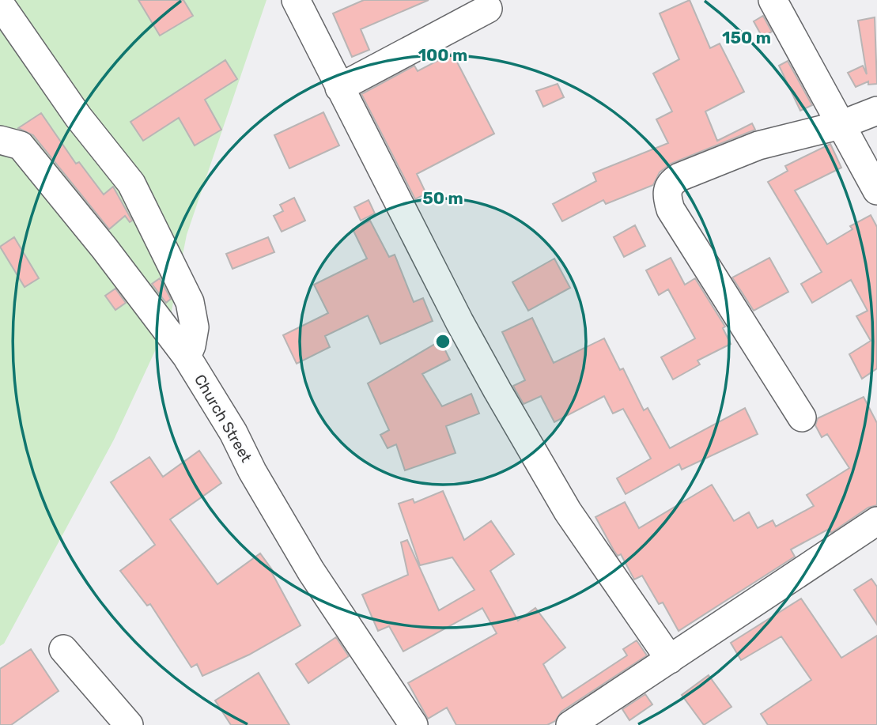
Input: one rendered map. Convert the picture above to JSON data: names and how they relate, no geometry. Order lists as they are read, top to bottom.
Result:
{
  "streets": {
    "street": ["Church Street"]
  },
  "rings": ["150 m", "100 m", "50 m"]
}
